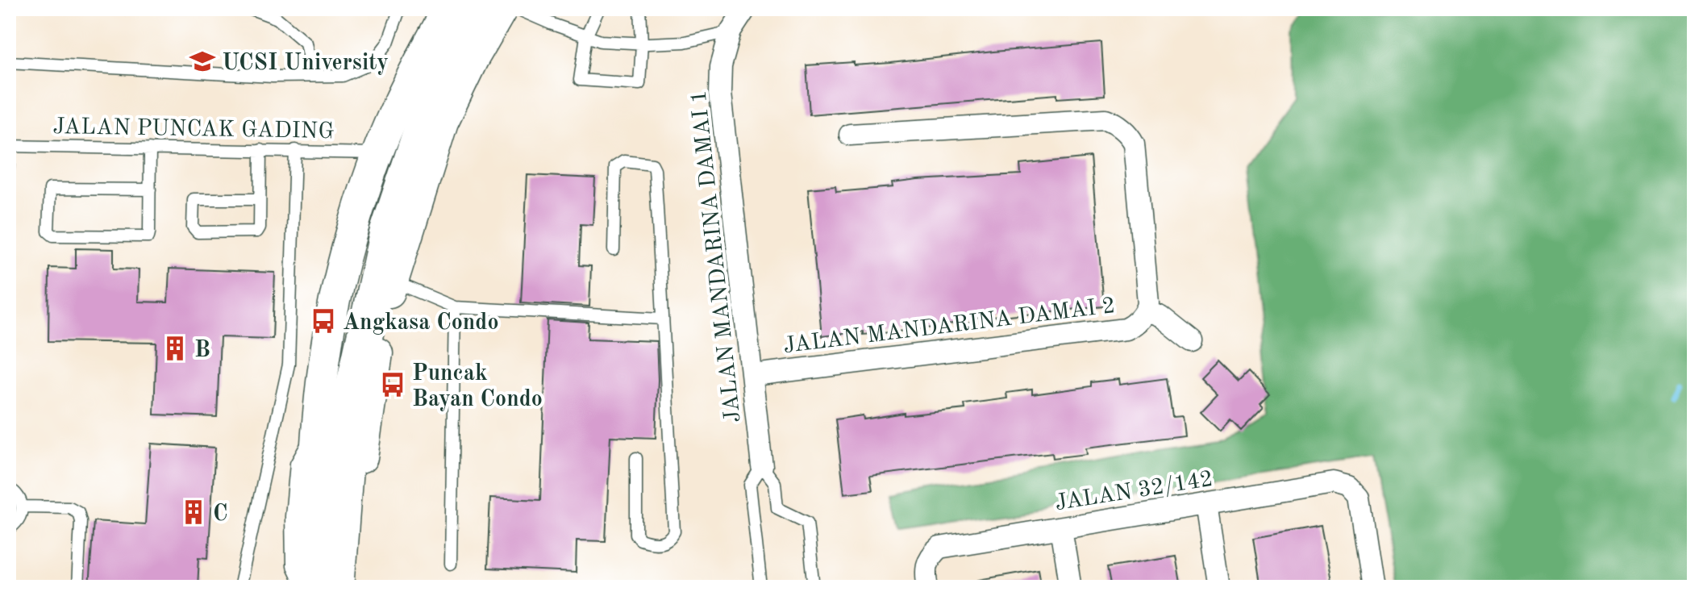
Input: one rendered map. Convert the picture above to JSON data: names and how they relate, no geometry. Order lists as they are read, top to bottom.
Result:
{
  "streets": {
    "street": ["JALAN MANDARINA DAMAI 1", "JALAN MANDARINA DAMAI 2", "JALAN 32/142"],
    "lane": ["JALAN PUNCAK GADING"]
  },
  "crossings": [
    ["JALAN MANDARINA DAMAI 1", "JALAN MANDARINA DAMAI 2"]
  ],
  "places": {
    "school or university": ["UCSI University"],
    "bus stop": ["Angkasa Condo", "Puncak Bayan Condo"],
    "building": ["B", "C"]
  }
}
